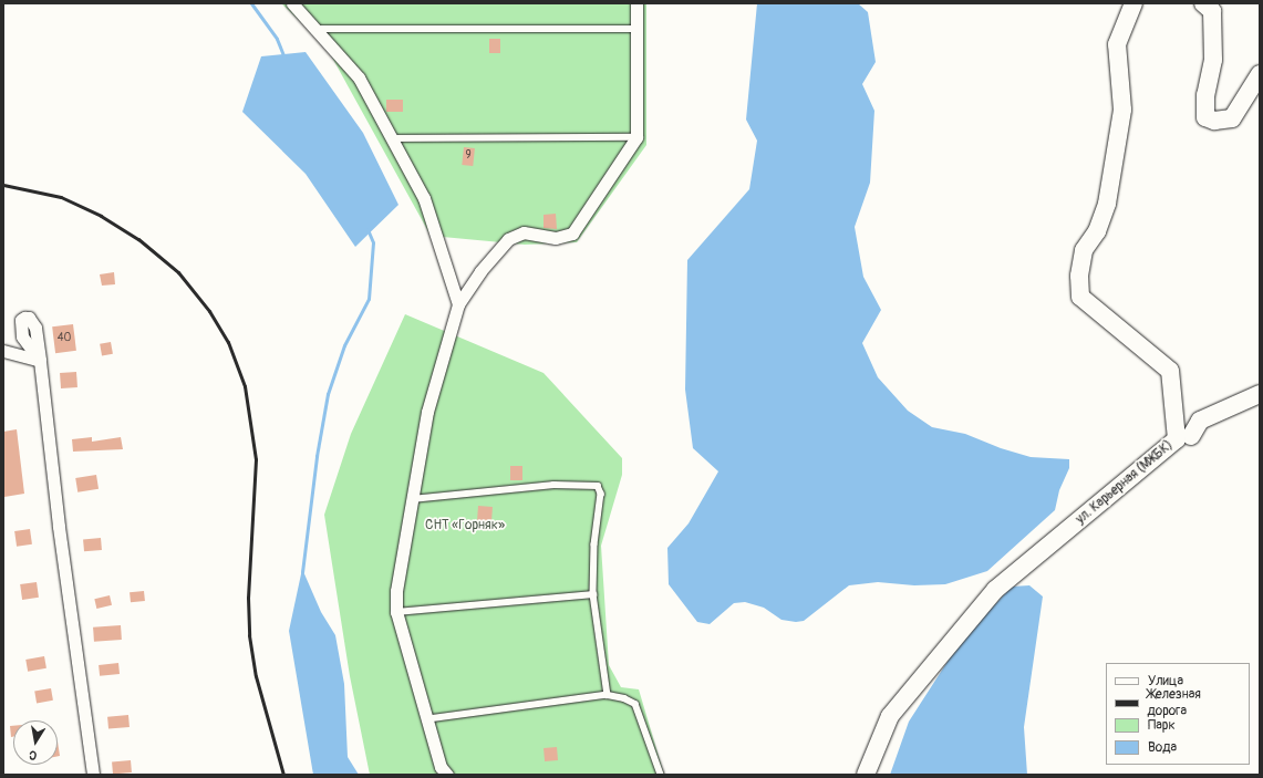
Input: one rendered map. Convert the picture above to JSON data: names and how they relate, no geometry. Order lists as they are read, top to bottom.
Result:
{
  "streets": {
    "street": ["ул. Карьерная (МЖБК)"]
  },
  "parks": ["СНТ «Горняк»"],
  "house_numbers": ["9", "40"],
  "legend": [
    "Улица",
    "Железная дорога",
    "Парк",
    "Вода"
  ],
  "north": "bottom"
}
